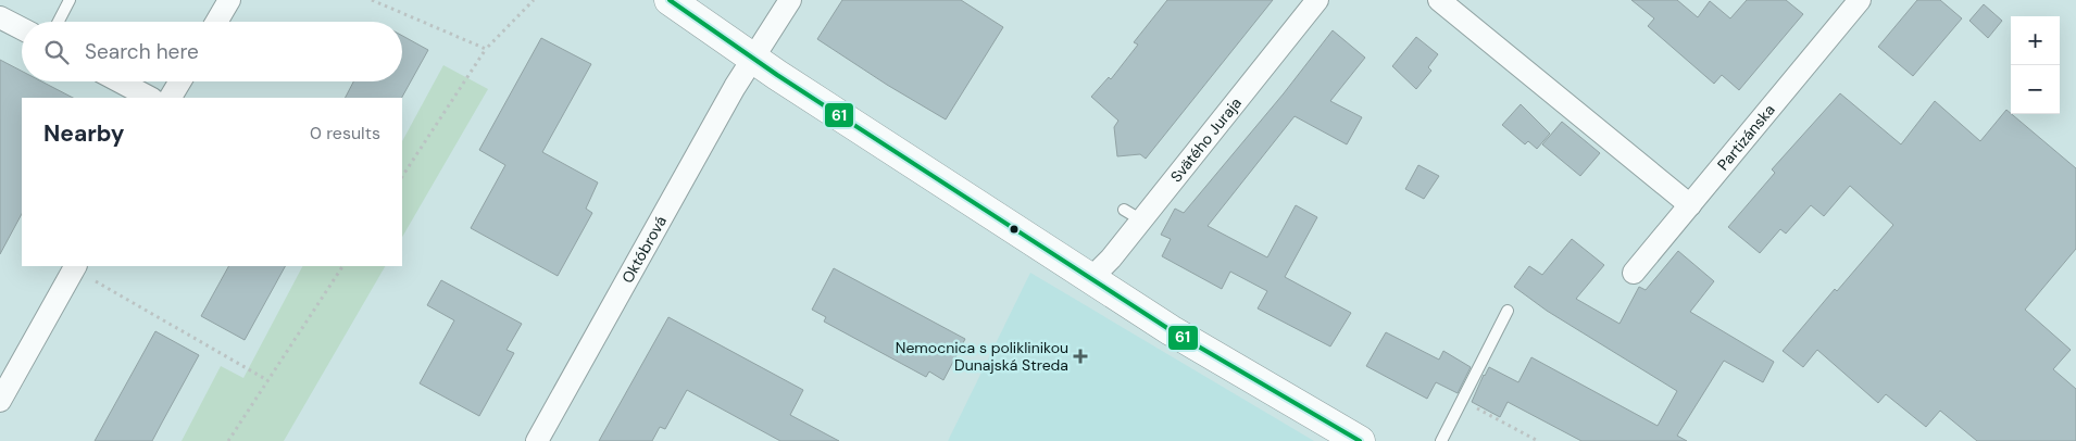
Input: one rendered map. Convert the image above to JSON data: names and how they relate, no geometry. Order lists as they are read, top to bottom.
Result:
{
  "streets": {
    "street": ["Partizánska", "Svätého Juraja", "Októbrová"]
  },
  "places": {
    "health": ["Nemocnica s poliklinikou Dunajská Streda"]
  },
  "lines": ["transit line 61"],
  "page": {
    "map_buttons": ["+", "−"],
    "search": "Search here",
    "heading": ["Nearby", "0 results"]
  }
}
